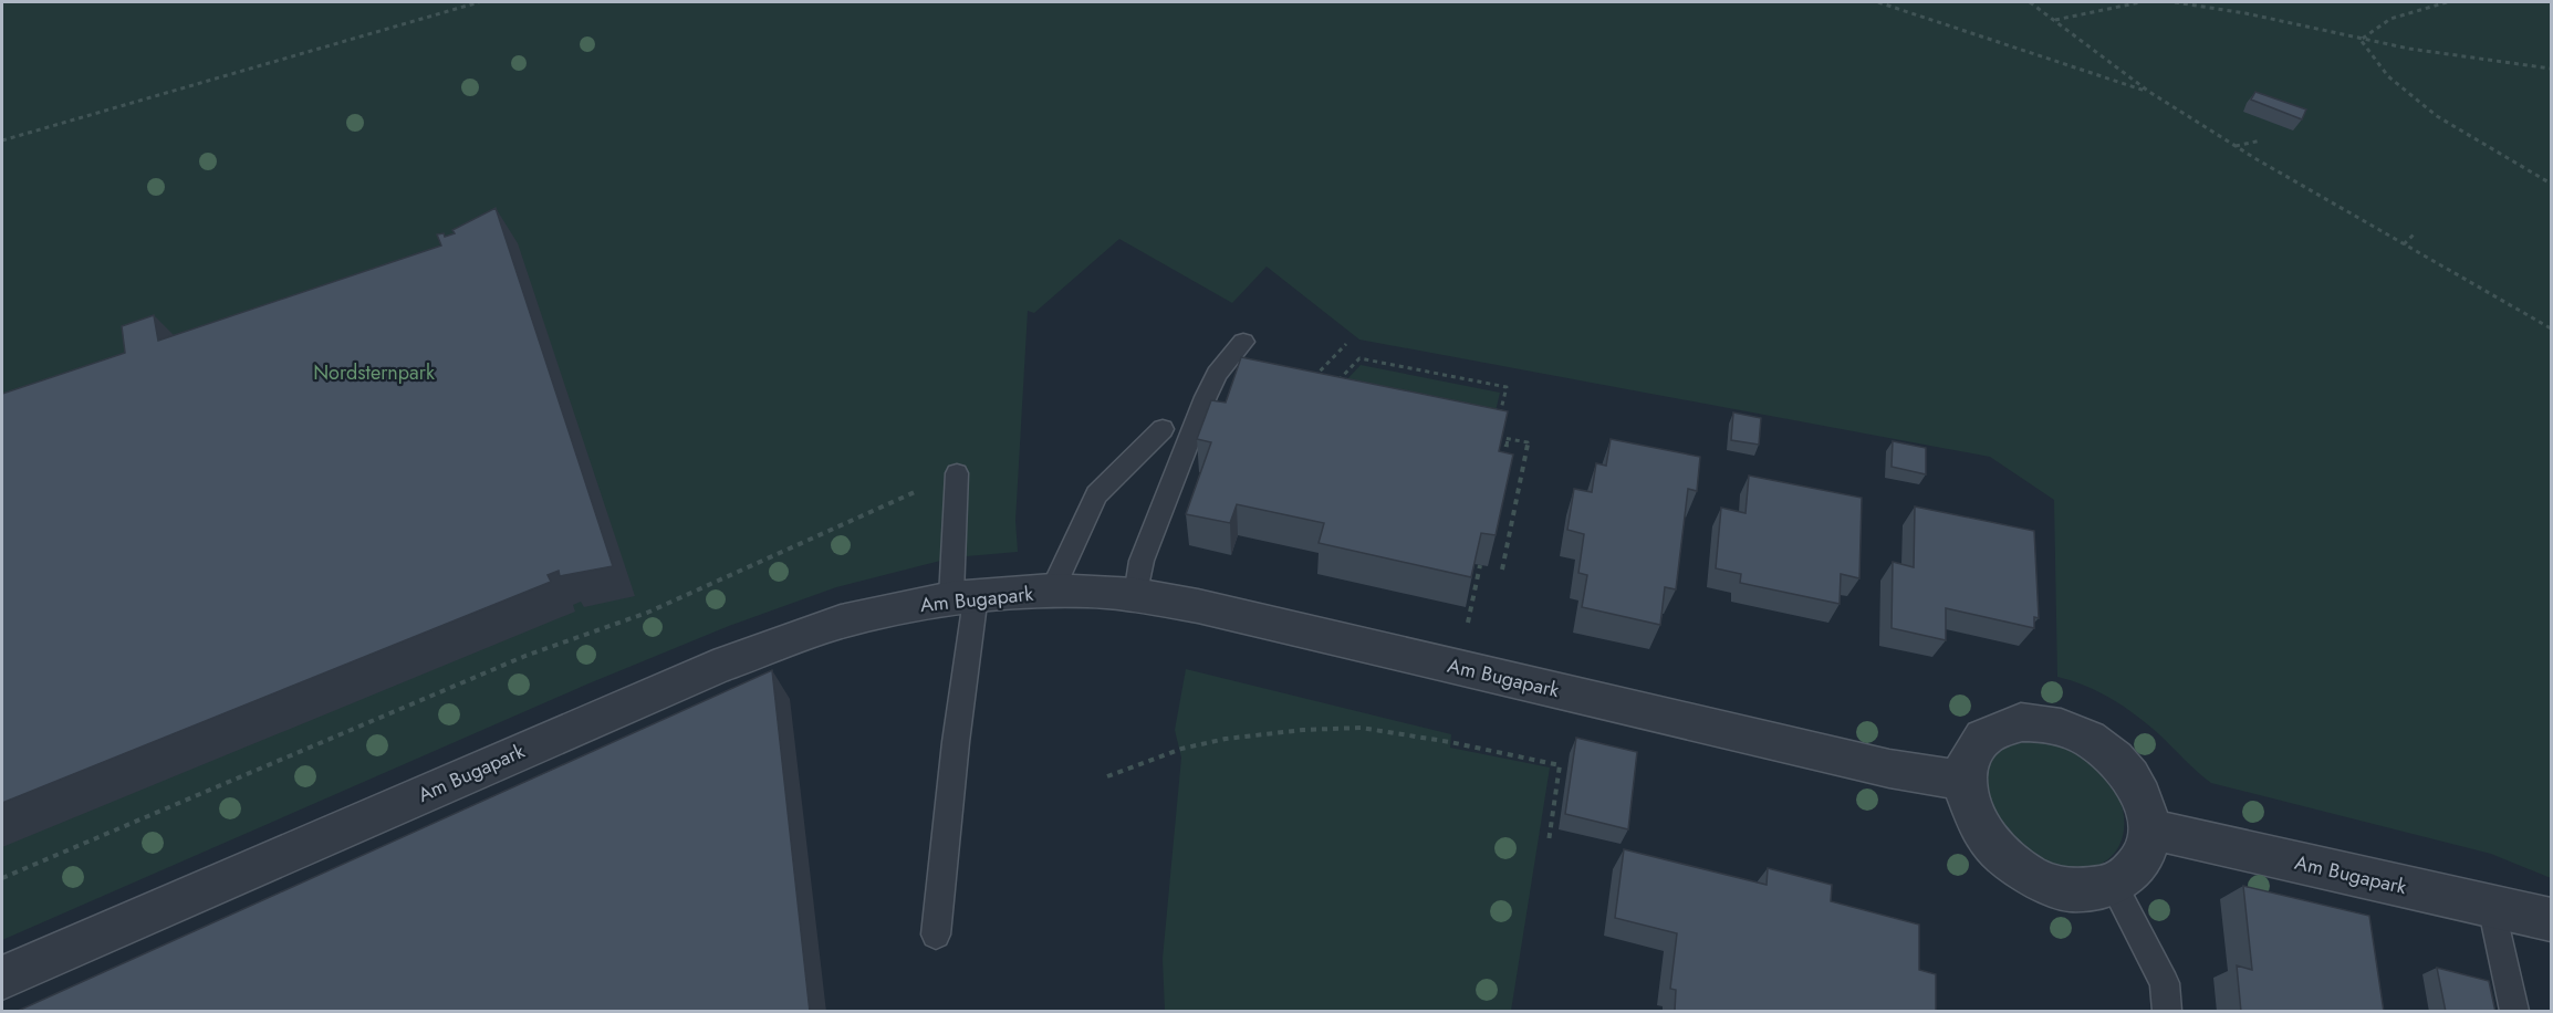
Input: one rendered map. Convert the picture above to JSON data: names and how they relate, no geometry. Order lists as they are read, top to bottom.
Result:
{
  "streets": {
    "street": ["Am Bugapark"]
  },
  "parks": ["Nordsternpark"]
}
